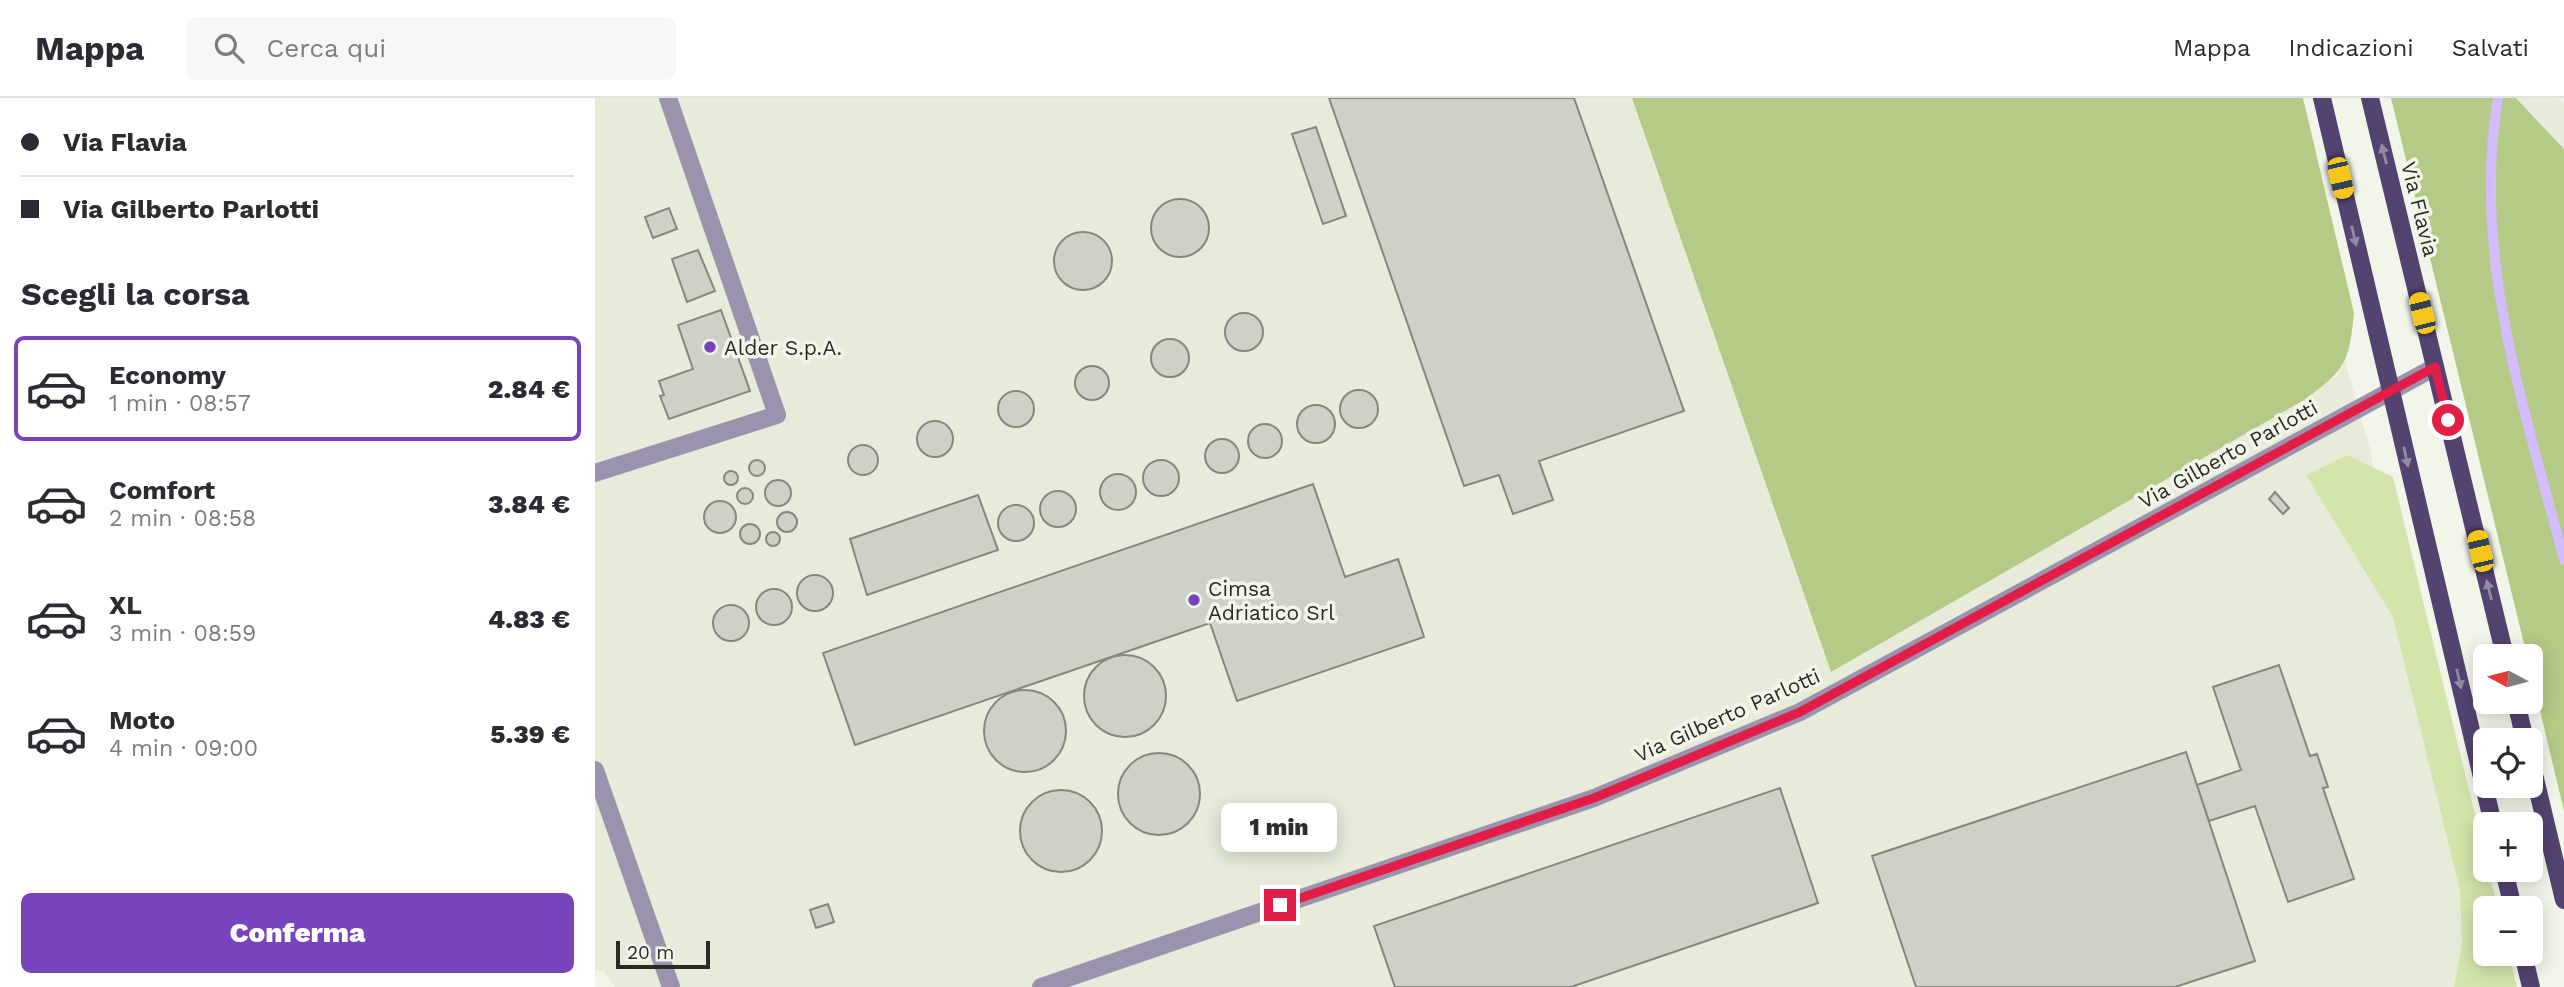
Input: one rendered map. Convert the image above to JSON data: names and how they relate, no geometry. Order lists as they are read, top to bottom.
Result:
{
  "streets": {
    "main road": ["Via Flavia"],
    "street": ["Via Gilberto Parlotti"]
  },
  "crossings": [
    ["Via Flavia", "Via Gilberto Parlotti"]
  ],
  "places": ["Alder S.p.A.", "Cimsa Adriatico Srl"],
  "scale_bar": "20 m",
  "north": "left",
  "page": {
    "header": "Mappa",
    "search": "Cerca qui",
    "nav": ["Mappa", "Indicazioni", "Salvati"],
    "banner": ["Via Flavia", "Via Gilberto Parlotti"],
    "heading": "Scegli la corsa",
    "list": [
      {
        "name": "Economy",
        "note": "1 min · 08:57",
        "value": "2.84 €"
      },
      {
        "name": "Comfort",
        "note": "2 min · 08:58",
        "value": "3.84 €"
      },
      {
        "name": "XL",
        "note": "3 min · 08:59",
        "value": "4.83 €"
      },
      {
        "name": "Moto",
        "note": "4 min · 09:00",
        "value": "5.39 €"
      }
    ],
    "map_buttons": ["+", "−"],
    "bubble": "1 min",
    "buttons": "Conferma",
    "scale": "20 m"
  }
}
